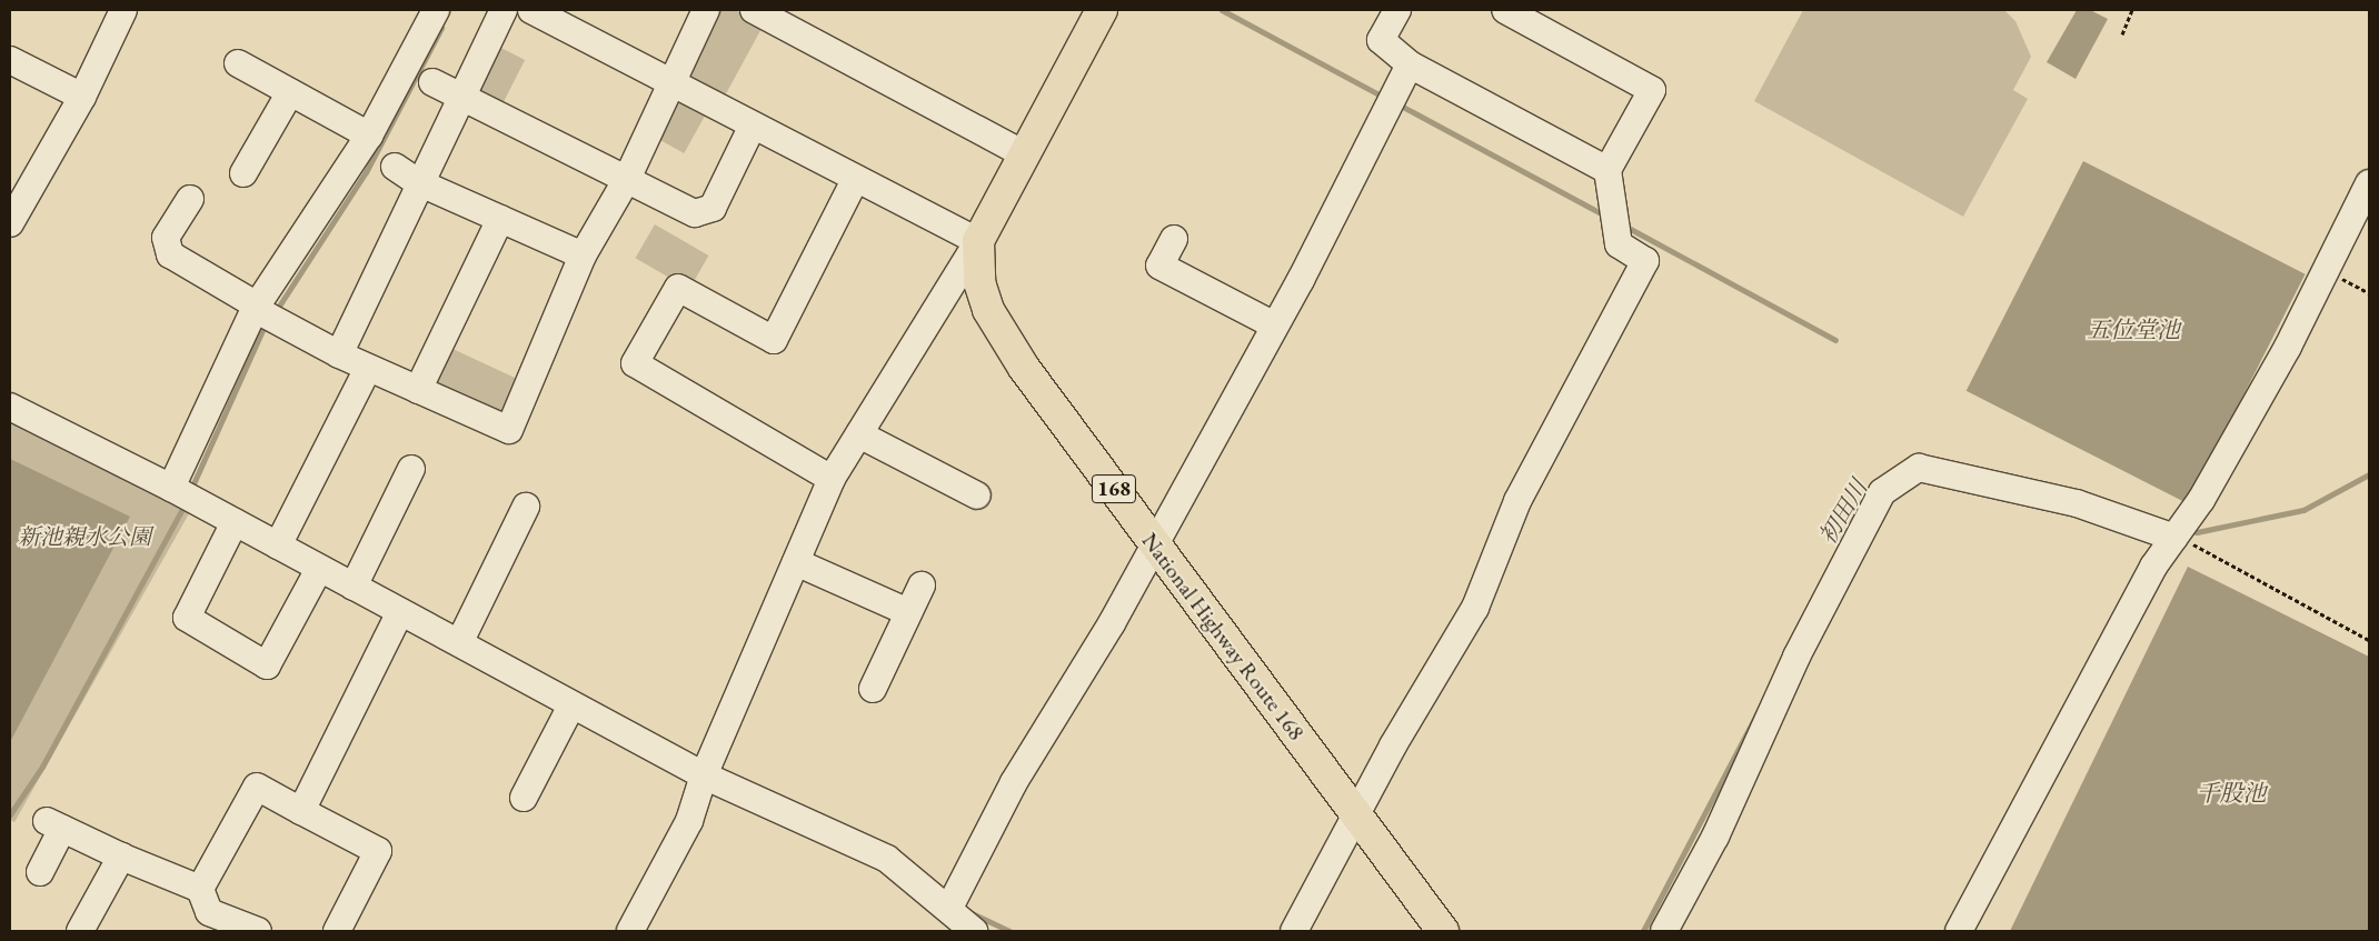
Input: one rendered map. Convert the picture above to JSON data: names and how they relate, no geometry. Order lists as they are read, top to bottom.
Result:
{
  "streets": {
    "highway": ["168", "National Highway Route 168"]
  },
  "water": ["五位堂池", "初田川", "千股池"],
  "parks": ["新池親水公園"]
}
